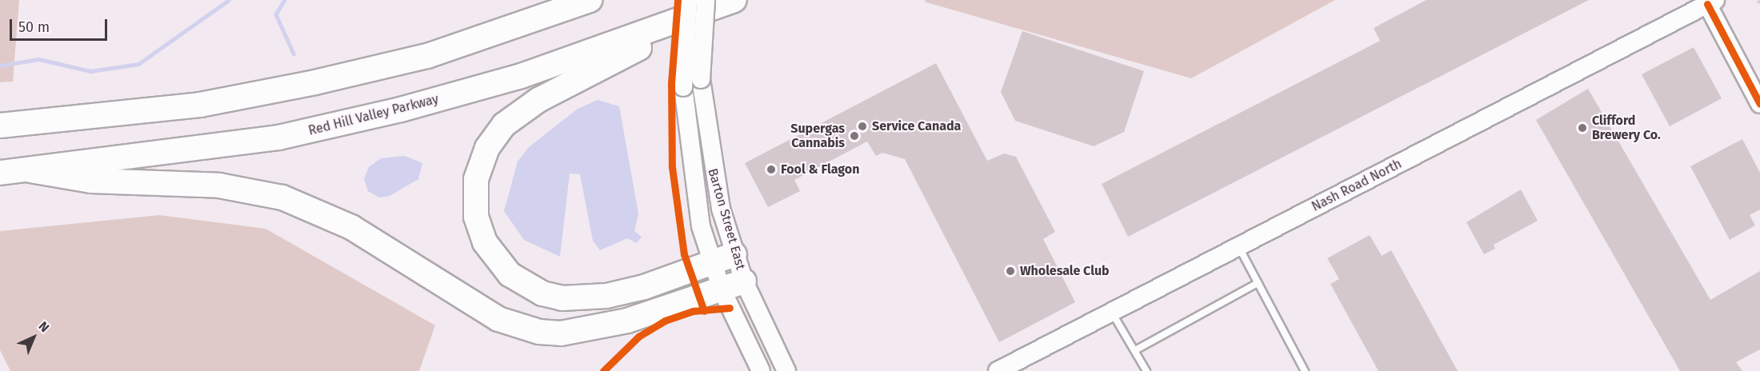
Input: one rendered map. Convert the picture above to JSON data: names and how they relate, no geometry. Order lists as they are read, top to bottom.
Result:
{
  "streets": {
    "highway": ["Red Hill Valley Parkway"],
    "main road": ["Nash Road North", "Barton Street East"]
  },
  "places": [
    "Service Canada",
    "Clifford Brewery Co.",
    "Supergas Cannabis",
    "Fool & Flagon",
    "Wholesale Club"
  ],
  "scale_bar": "50 m",
  "north": "top right"
}
